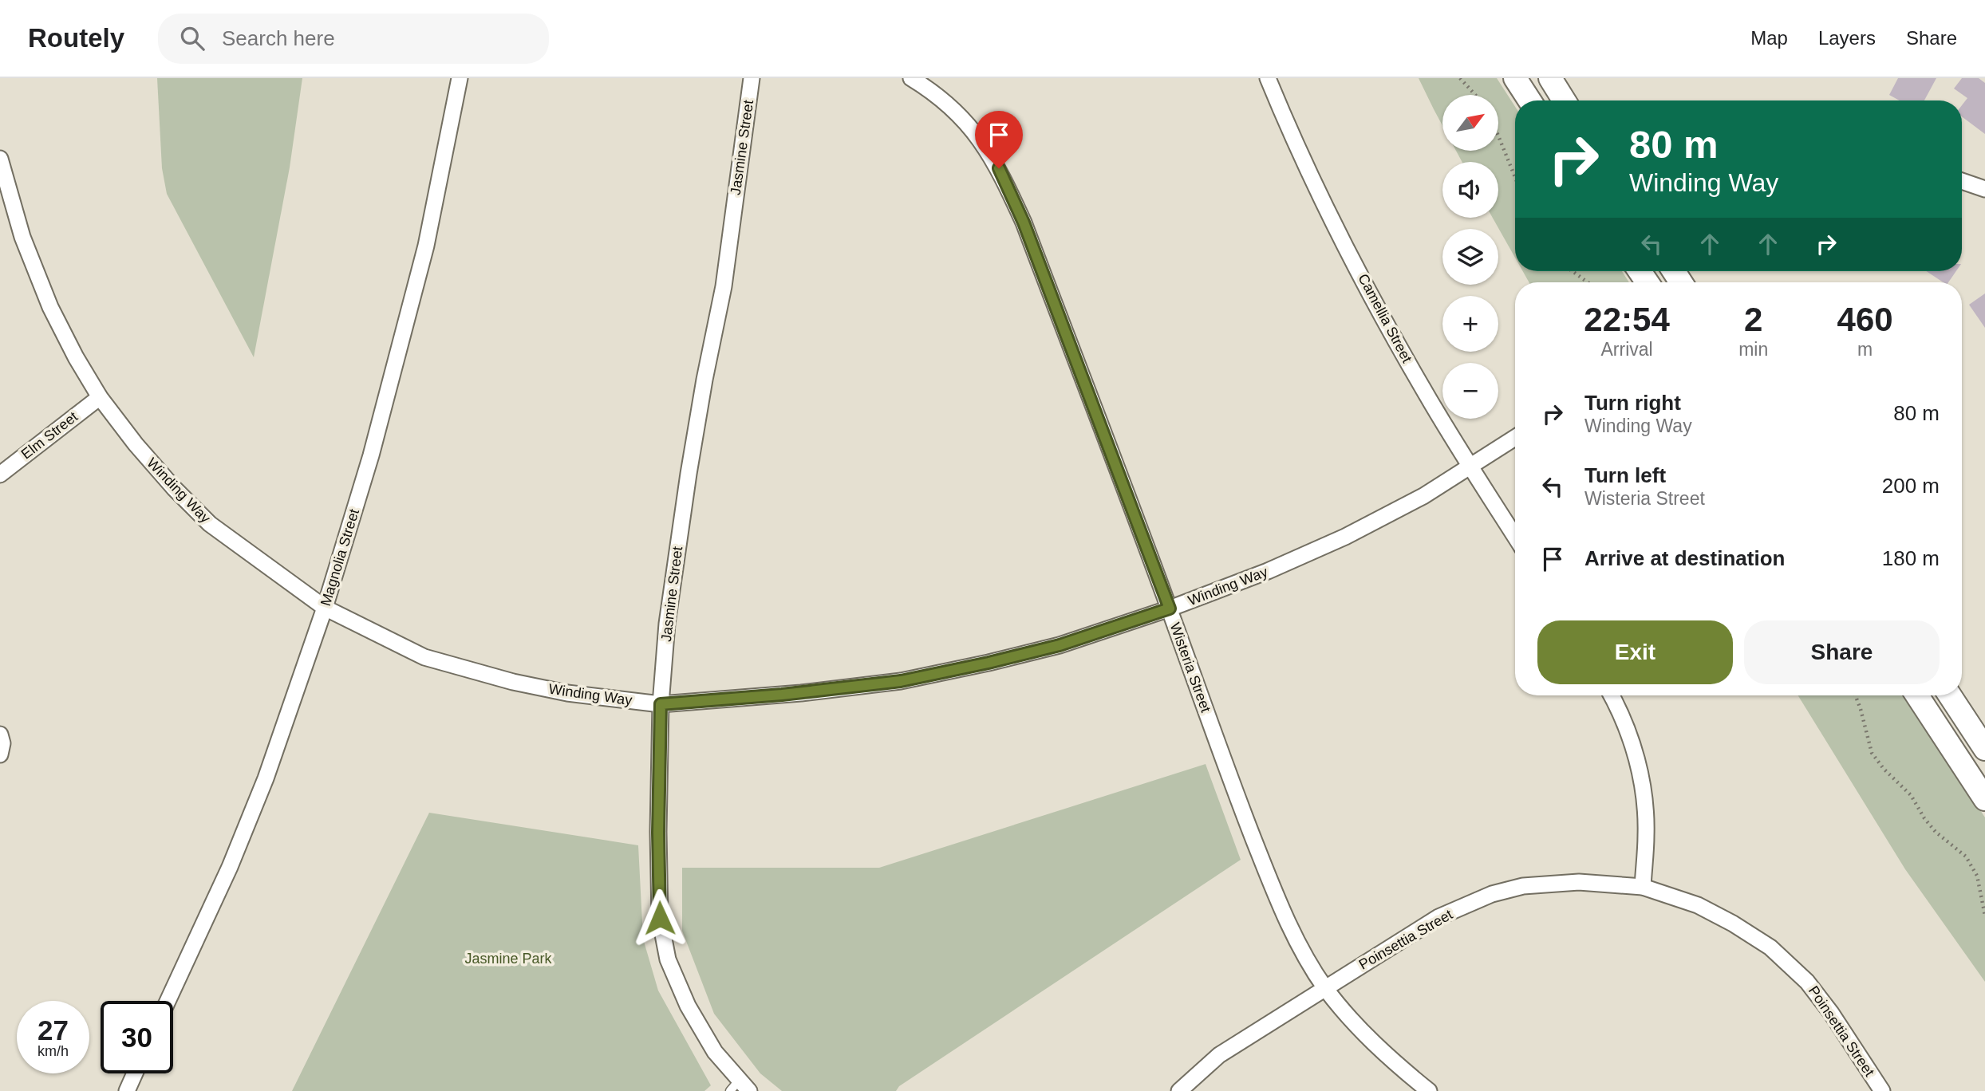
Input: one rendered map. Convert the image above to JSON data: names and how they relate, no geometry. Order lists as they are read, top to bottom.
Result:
{
  "streets": {
    "street": [
      "Jasmine Street",
      "Camellia Street",
      "Elm Street",
      "Winding Way",
      "Magnolia Street",
      "Wisteria Street",
      "Poinsettia Street"
    ]
  },
  "crossings": [
    ["Jasmine Street", "Winding Way"],
    ["Camellia Street", "Winding Way"],
    ["Elm Street", "Winding Way"],
    ["Winding Way", "Magnolia Street"],
    ["Winding Way", "Wisteria Street"],
    ["Wisteria Street", "Poinsettia Street"]
  ],
  "parks": ["Jasmine Park"],
  "north": "top right",
  "page": {
    "header": "Routely",
    "search": "Search here",
    "nav": ["Map", "Layers", "Share"],
    "map_buttons": ["+", "−"],
    "turn": ["80 m", "Winding Way"],
    "eta": [
      "22:54",
      "Arrival",
      "2",
      "min",
      "460",
      "m"
    ],
    "list": [
      {
        "name": "Turn right",
        "note": "Winding Way",
        "value": "80 m"
      },
      {
        "name": "Turn left",
        "note": "Wisteria Street",
        "value": "200 m"
      },
      {
        "name": "Arrive at destination",
        "value": "180 m"
      }
    ],
    "buttons": ["Exit", "Share"],
    "speed": "27 km/h",
    "limit": "30"
  }
}
